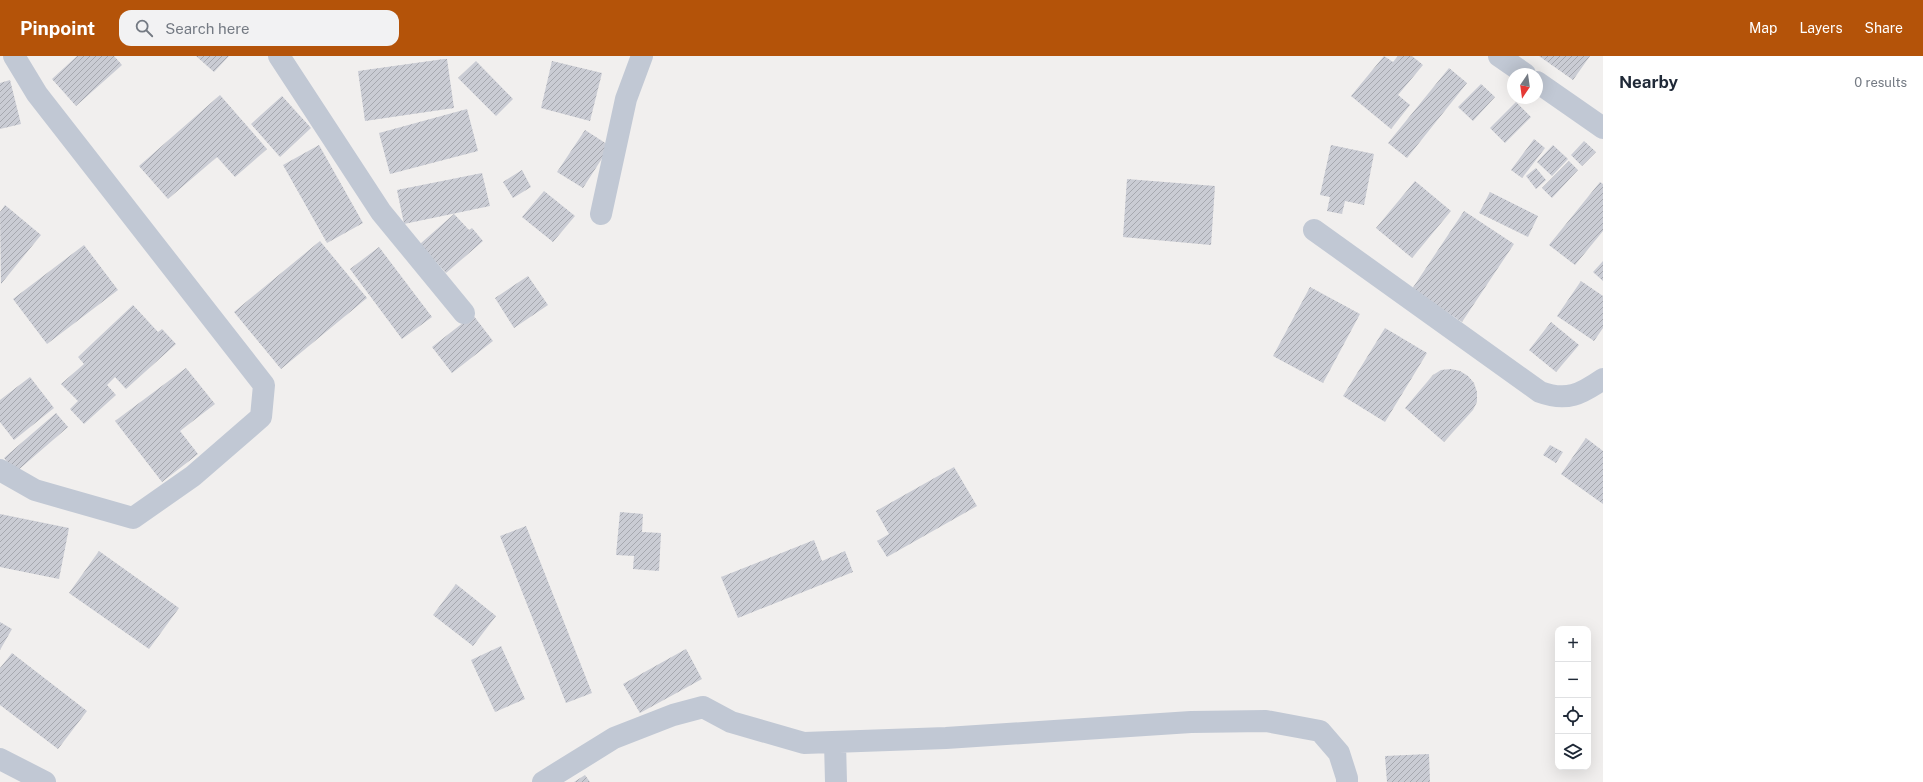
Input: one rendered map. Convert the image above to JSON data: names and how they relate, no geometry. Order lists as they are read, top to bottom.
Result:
{
  "north": "bottom",
  "page": {
    "header": "Pinpoint",
    "search": "Search here",
    "nav": ["Map", "Layers", "Share"],
    "heading": ["Nearby", "0 results"],
    "map_buttons": ["+", "−"]
  }
}
